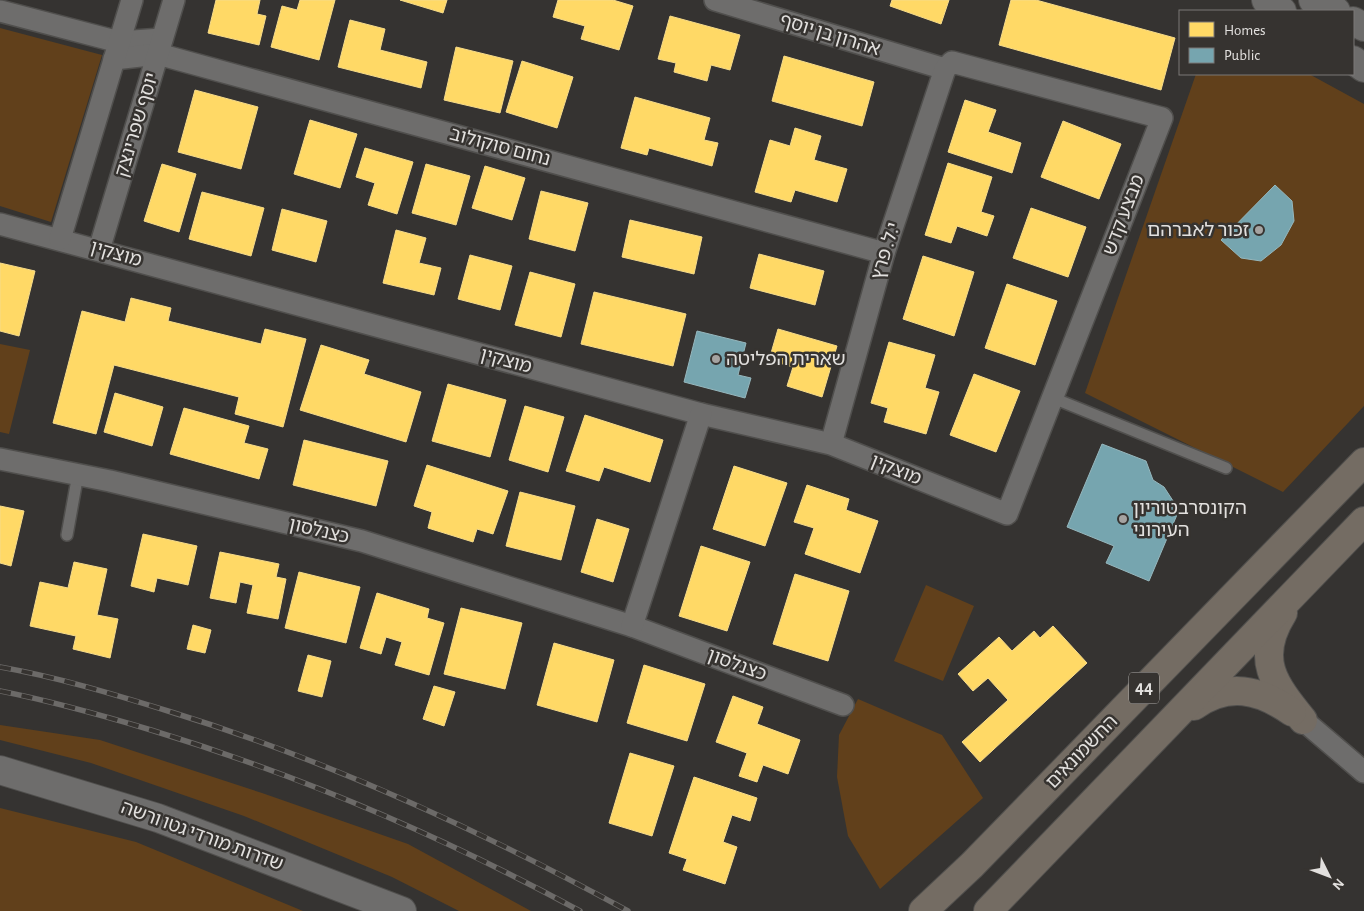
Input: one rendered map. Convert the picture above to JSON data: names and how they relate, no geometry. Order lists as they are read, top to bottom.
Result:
{
  "streets": {
    "highway": ["44", "החשמונאים"],
    "main road": ["שדרות מורדי גטו ורשה"],
    "street": [
      "אהרון בן יוסף",
      "יוסף שפרינצק",
      "נחום סוקולוב",
      "מבצע קדש",
      "י.ל. פרץ",
      "מוצקין",
      "כצנלסון"
    ]
  },
  "crossings": [
    ["אהרון בן יוסף", "מבצע קדש"],
    ["אהרון בן יוסף", "י.ל. פרץ"],
    ["יוסף שפרינצק", "נחום סוקולוב"],
    ["יוסף שפרינצק", "מוצקין"],
    ["נחום סוקולוב", "י.ל. פרץ"],
    ["מבצע קדש", "י.ל. פרץ"],
    ["מבצע קדש", "מוצקין"],
    ["י.ל. פרץ", "מוצקין"]
  ],
  "places": ["זכור לאברהם", "שארית הפליטה", "הקונסרבטוריון העירוני"],
  "legend": ["Homes", "Public"],
  "north": "bottom right"
}
